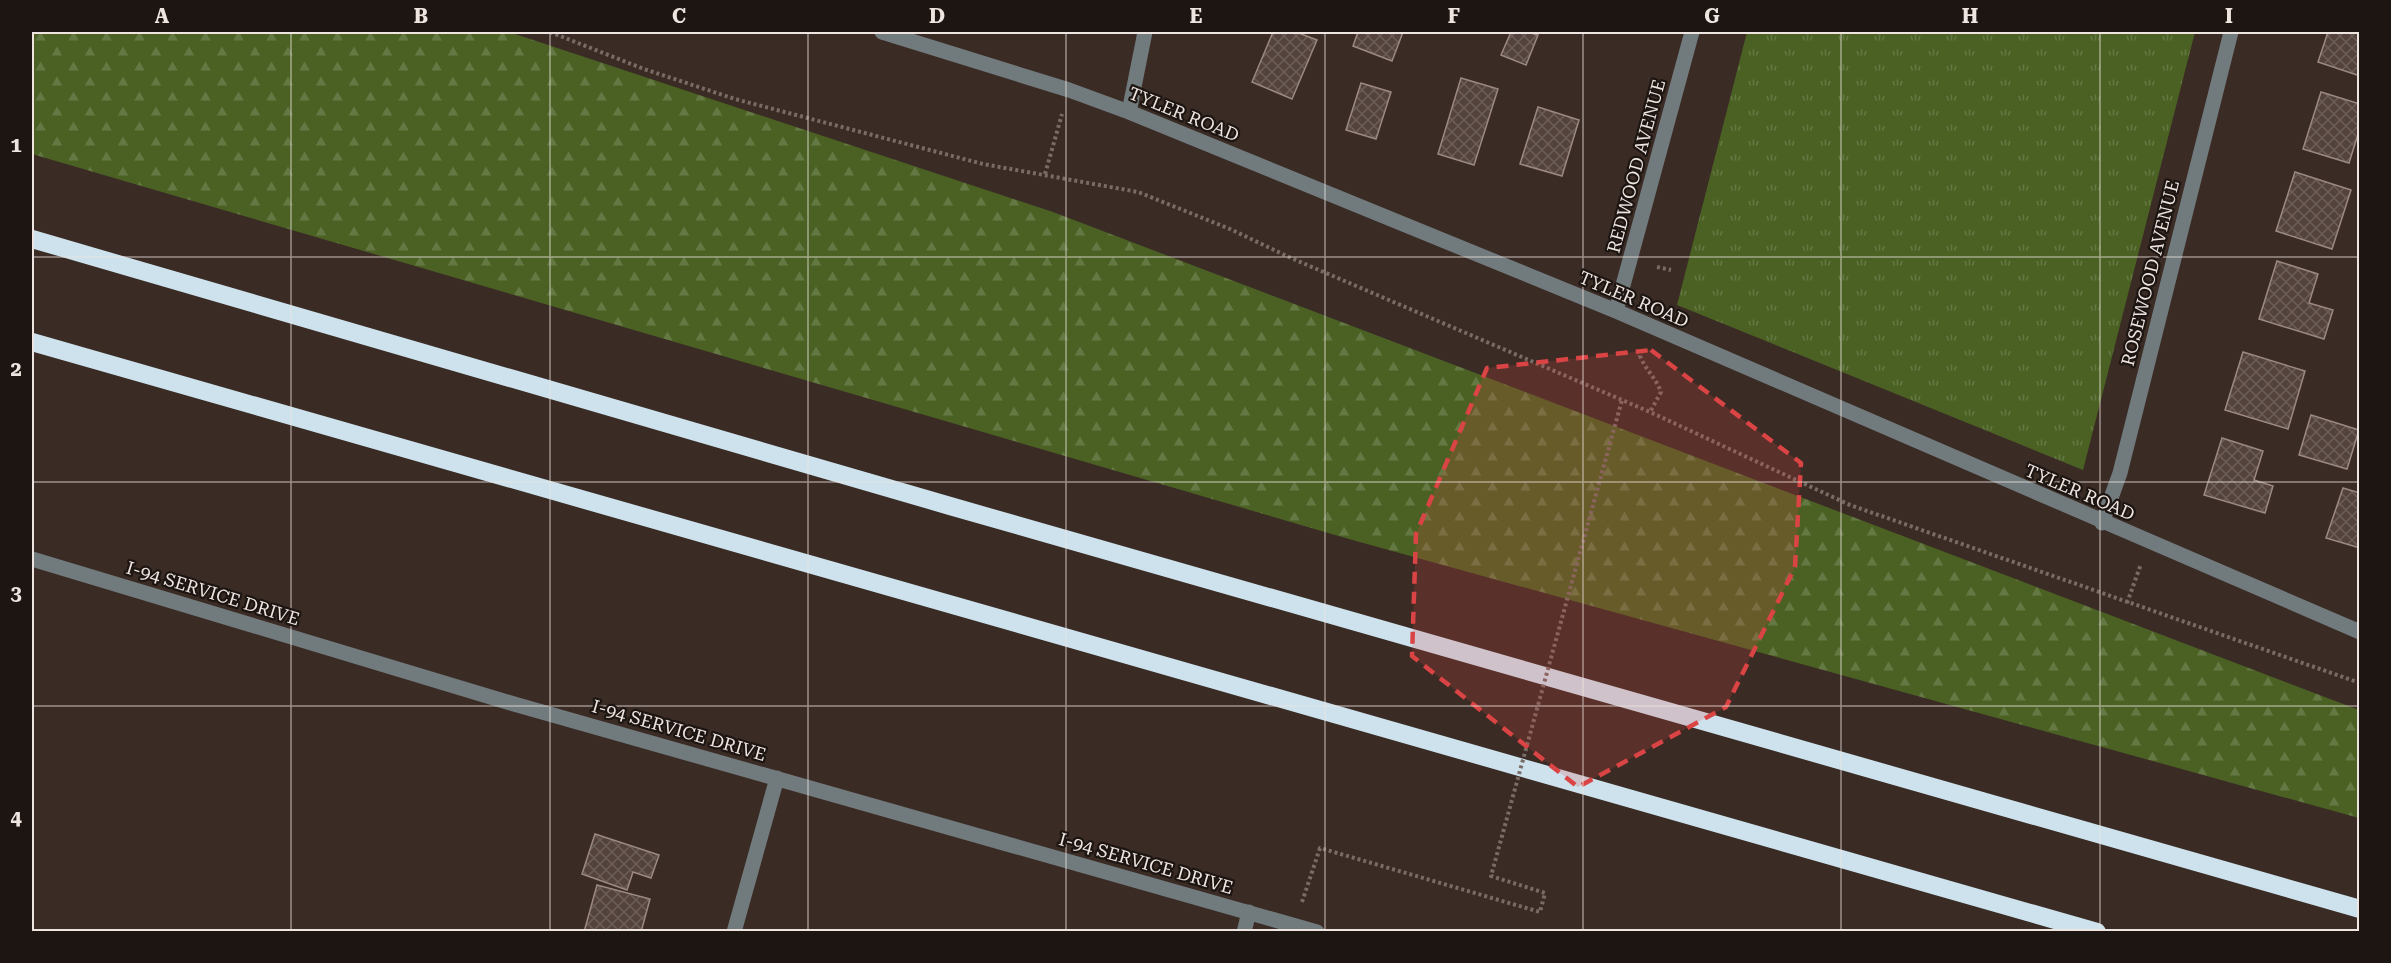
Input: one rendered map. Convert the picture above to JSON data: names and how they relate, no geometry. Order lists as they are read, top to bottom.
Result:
{
  "streets": {
    "street": [
      "TYLER ROAD",
      "REDWOOD AVENUE",
      "ROSEWOOD AVENUE",
      "I-94 SERVICE DRIVE"
    ]
  },
  "crossings": [
    ["TYLER ROAD", "REDWOOD AVENUE"],
    ["TYLER ROAD", "ROSEWOOD AVENUE"]
  ],
  "grid": {
    "columns": [
      "A",
      "B",
      "C",
      "D",
      "E",
      "F",
      "G",
      "H",
      "I"
    ],
    "rows": [
      "1",
      "2",
      "3",
      "4"
    ]
  }
}
